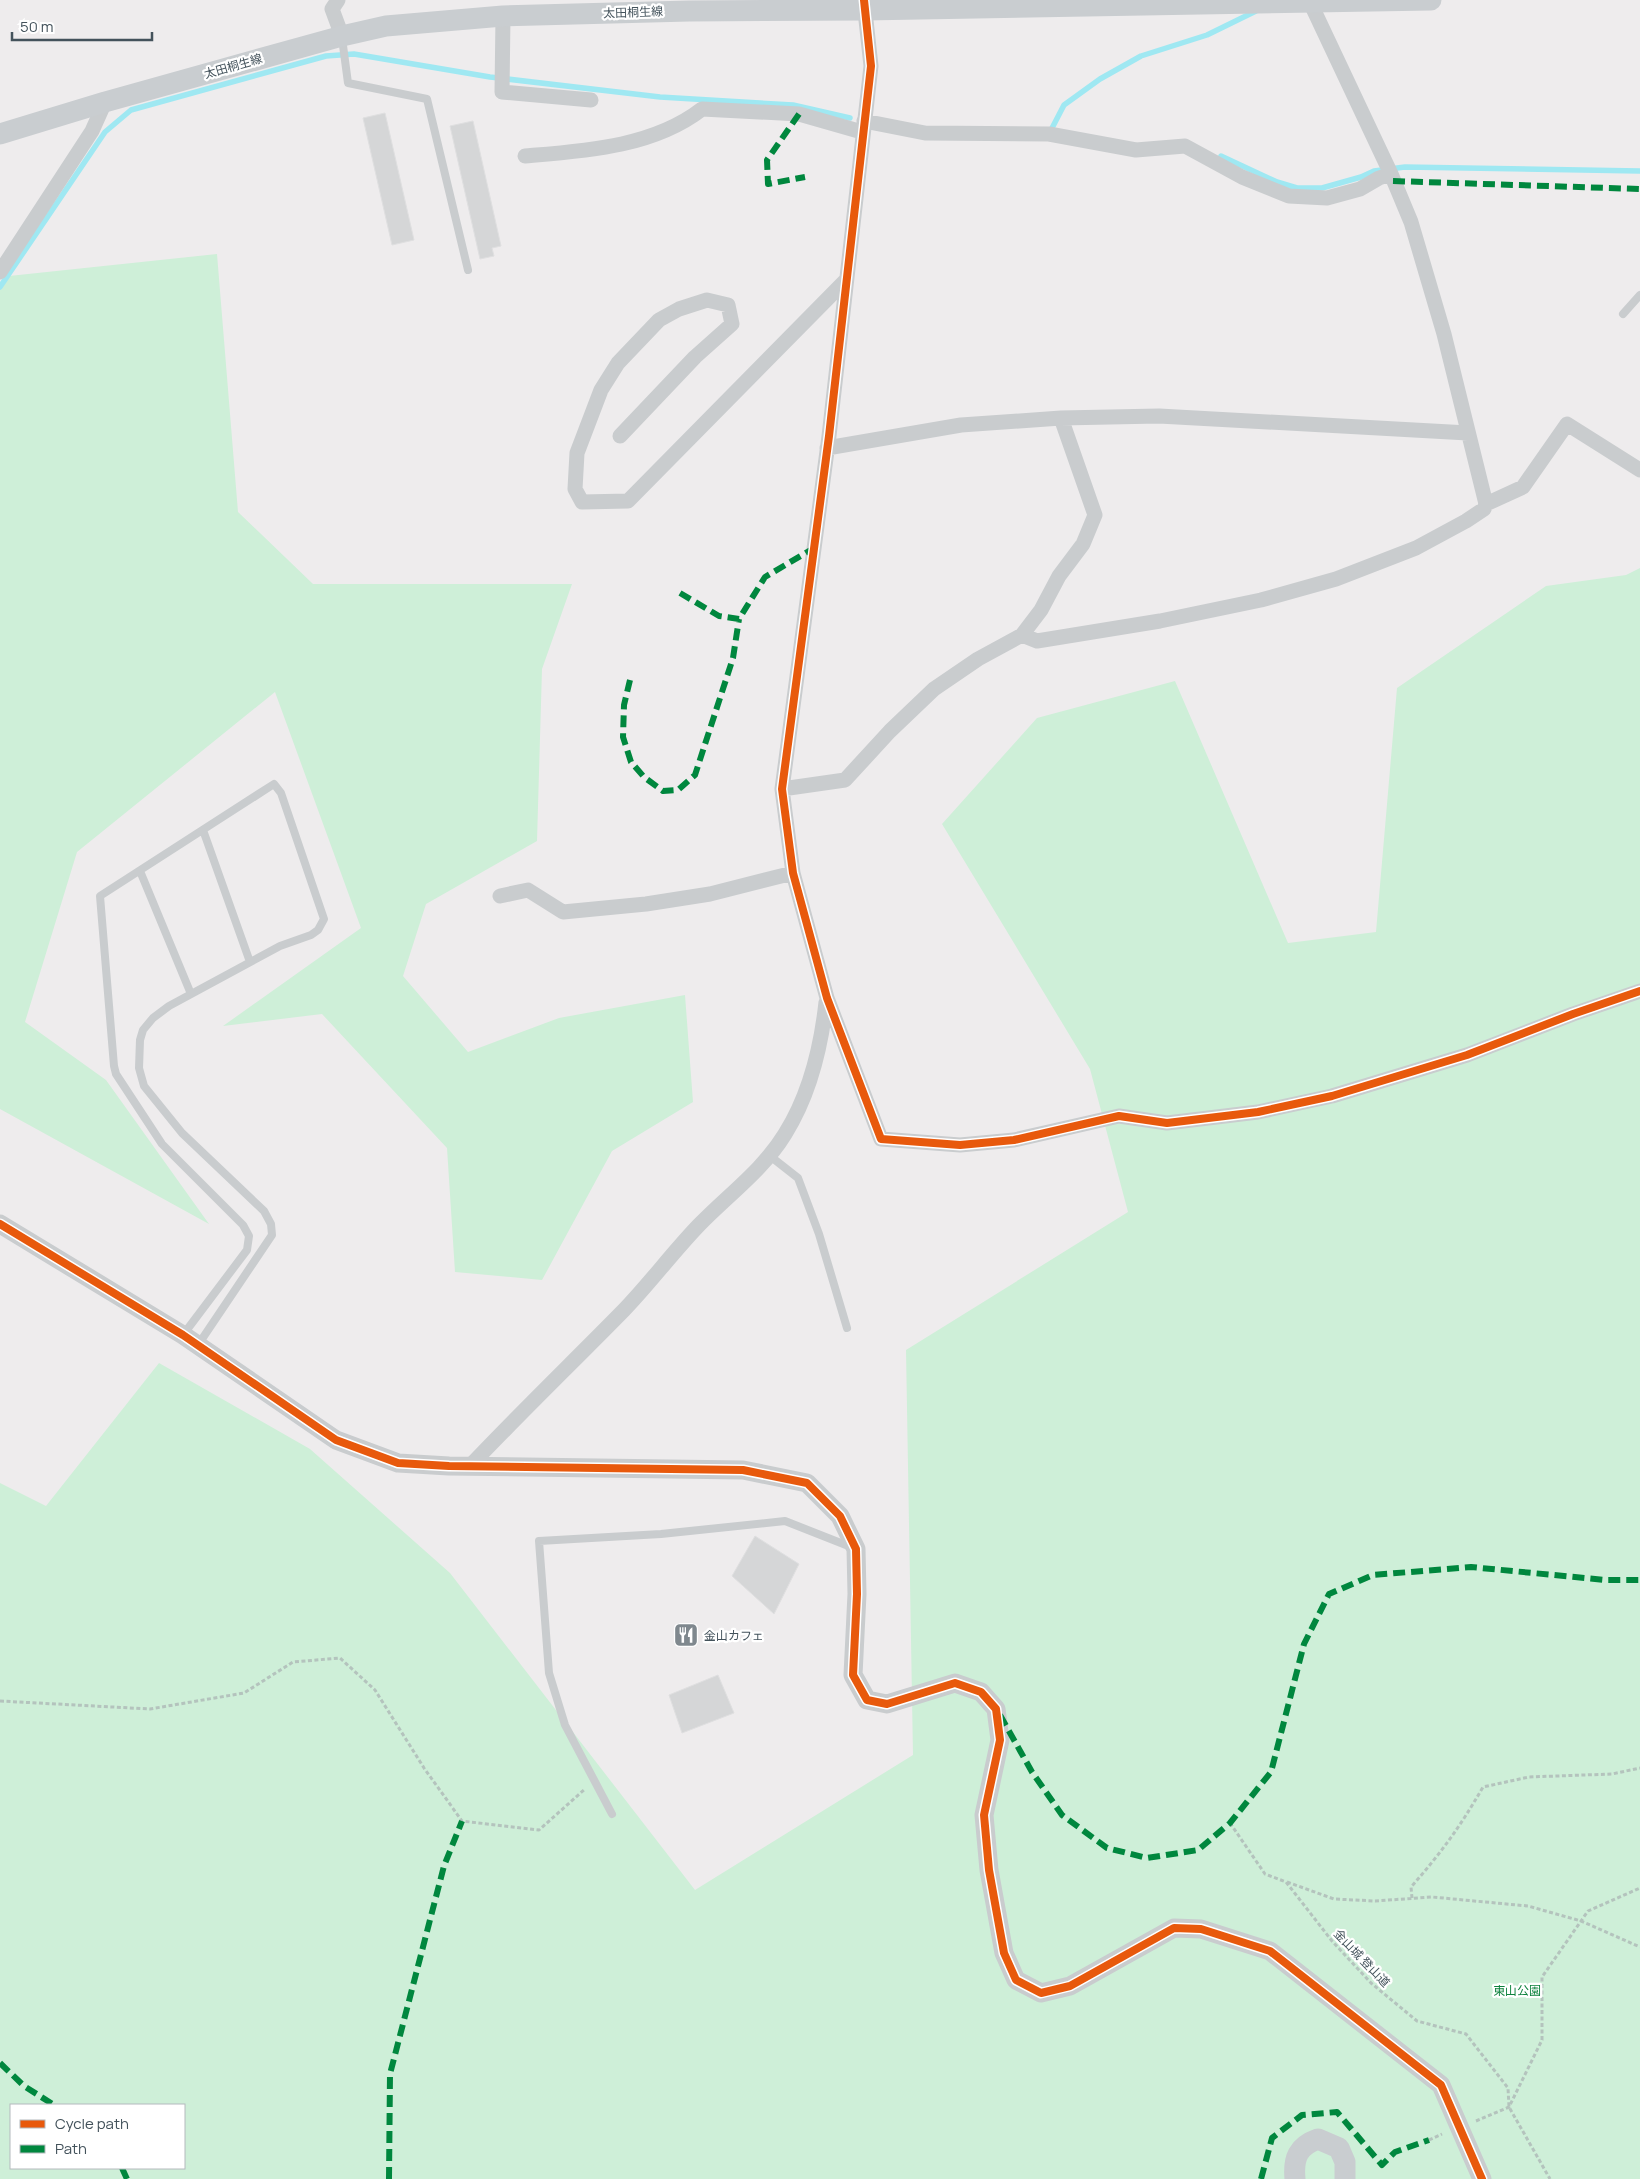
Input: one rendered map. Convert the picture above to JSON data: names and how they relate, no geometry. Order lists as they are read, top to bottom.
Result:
{
  "streets": {
    "main road": ["太田桐生線"],
    "path": ["金山城 登山道"]
  },
  "parks": ["東山公園"],
  "places": {
    "restaurant": ["金山カフェ"]
  },
  "legend": ["Cycle path", "Path"],
  "scale_bar": "50 m"
}
